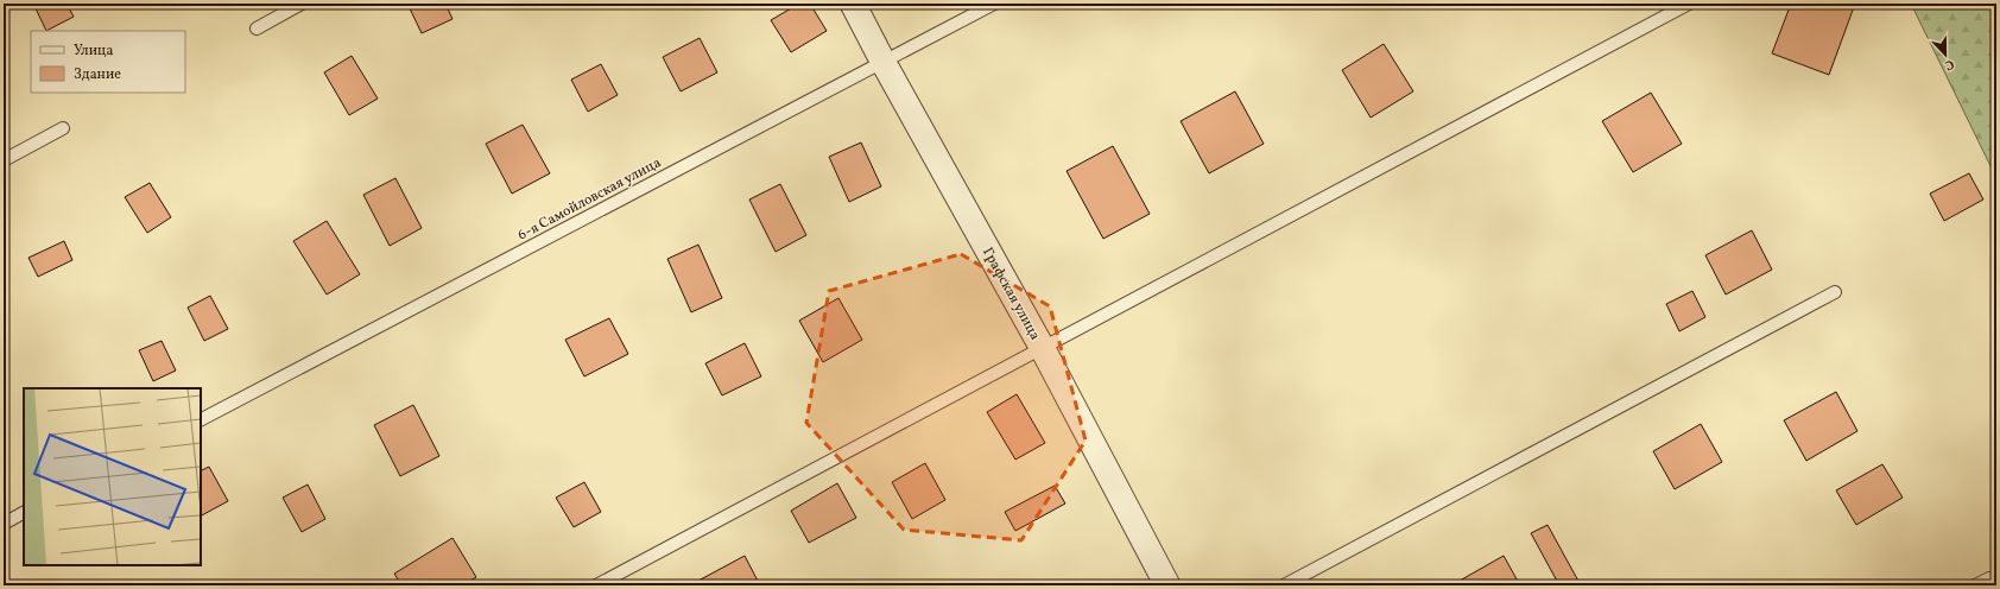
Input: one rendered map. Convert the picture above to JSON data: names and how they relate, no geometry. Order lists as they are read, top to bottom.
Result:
{
  "streets": {
    "street": ["Графская улица"],
    "lane": ["6-я Самойловская улица"]
  },
  "crossings": [
    ["6-я Самойловская улица", "Графская улица"]
  ],
  "legend": ["Улица", "Здание"],
  "north": "bottom"
}
